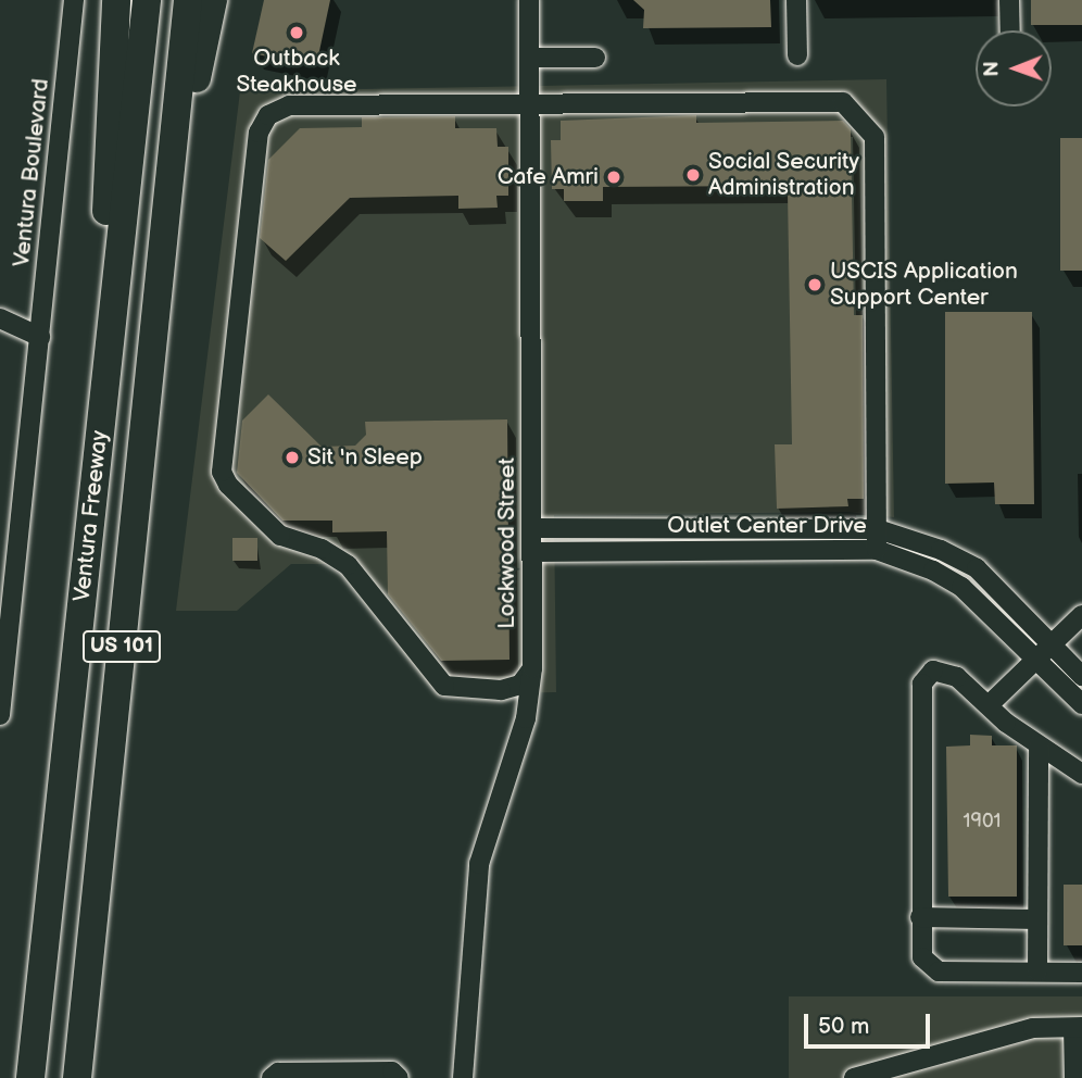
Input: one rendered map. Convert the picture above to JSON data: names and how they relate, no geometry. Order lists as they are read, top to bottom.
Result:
{
  "streets": {
    "highway": ["Ventura Freeway", "US 101"],
    "street": ["Ventura Boulevard", "Outlet Center Drive", "Lockwood Street"]
  },
  "crossings": [
    ["Outlet Center Drive", "Lockwood Street"]
  ],
  "places": [
    "Outback Steakhouse",
    "Social Security Administration",
    "Cafe Amri",
    "USCIS Application Support Center",
    "Sit 'n Sleep"
  ],
  "house_numbers": ["1901"],
  "scale_bar": "50 m",
  "north": "left"
}
